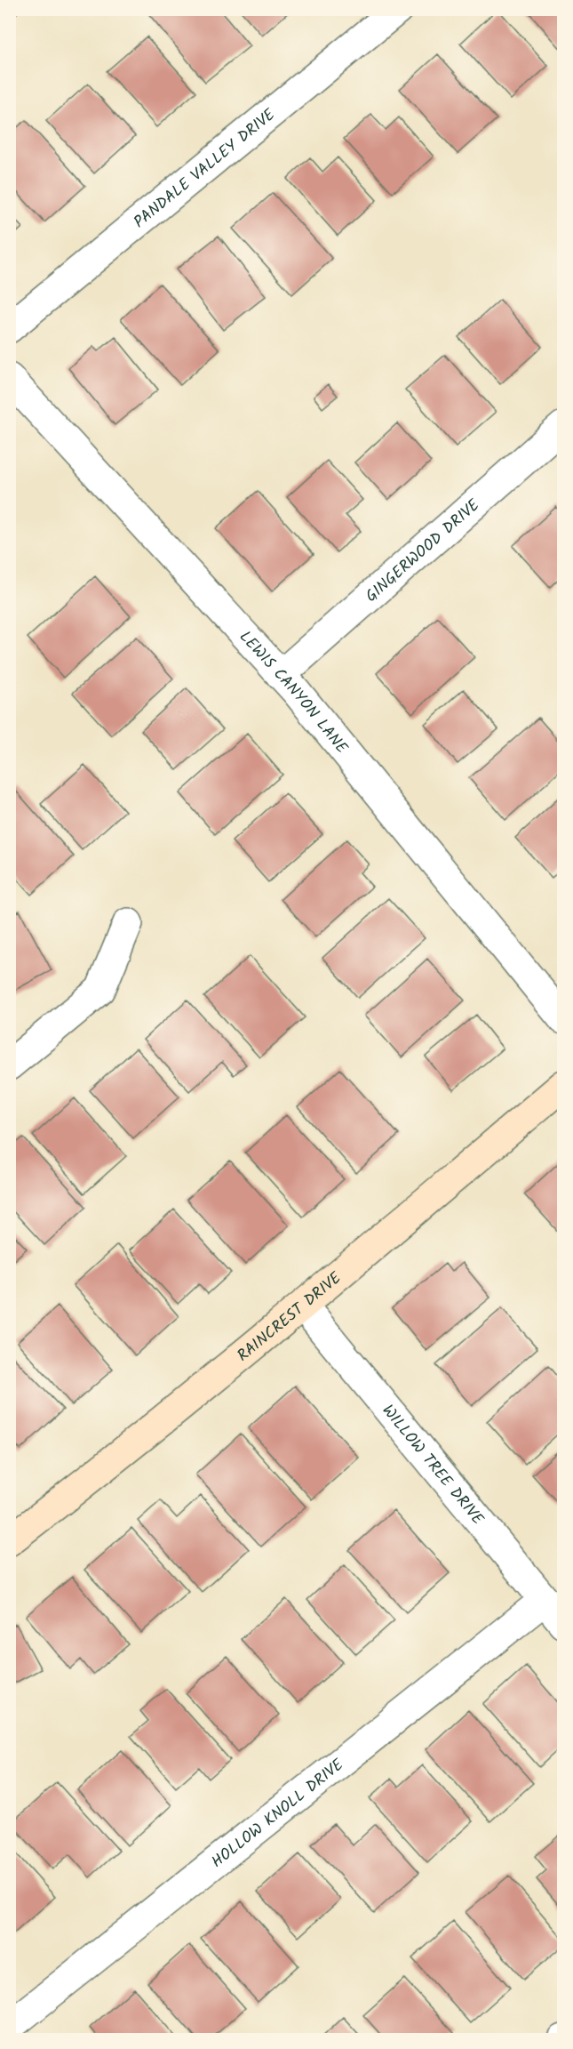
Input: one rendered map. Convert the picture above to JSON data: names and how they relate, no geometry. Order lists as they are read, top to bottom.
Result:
{
  "streets": {
    "street": [
      "PANDALE VALLEY DRIVE",
      "GINGERWOOD DRIVE",
      "LEWIS CANYON LANE",
      "RAINCREST DRIVE",
      "WILLOW TREE DRIVE",
      "HOLLOW KNOLL DRIVE"
    ]
  },
  "crossings": [
    ["GINGERWOOD DRIVE", "LEWIS CANYON LANE"],
    ["RAINCREST DRIVE", "WILLOW TREE DRIVE"],
    ["WILLOW TREE DRIVE", "HOLLOW KNOLL DRIVE"]
  ]
}
